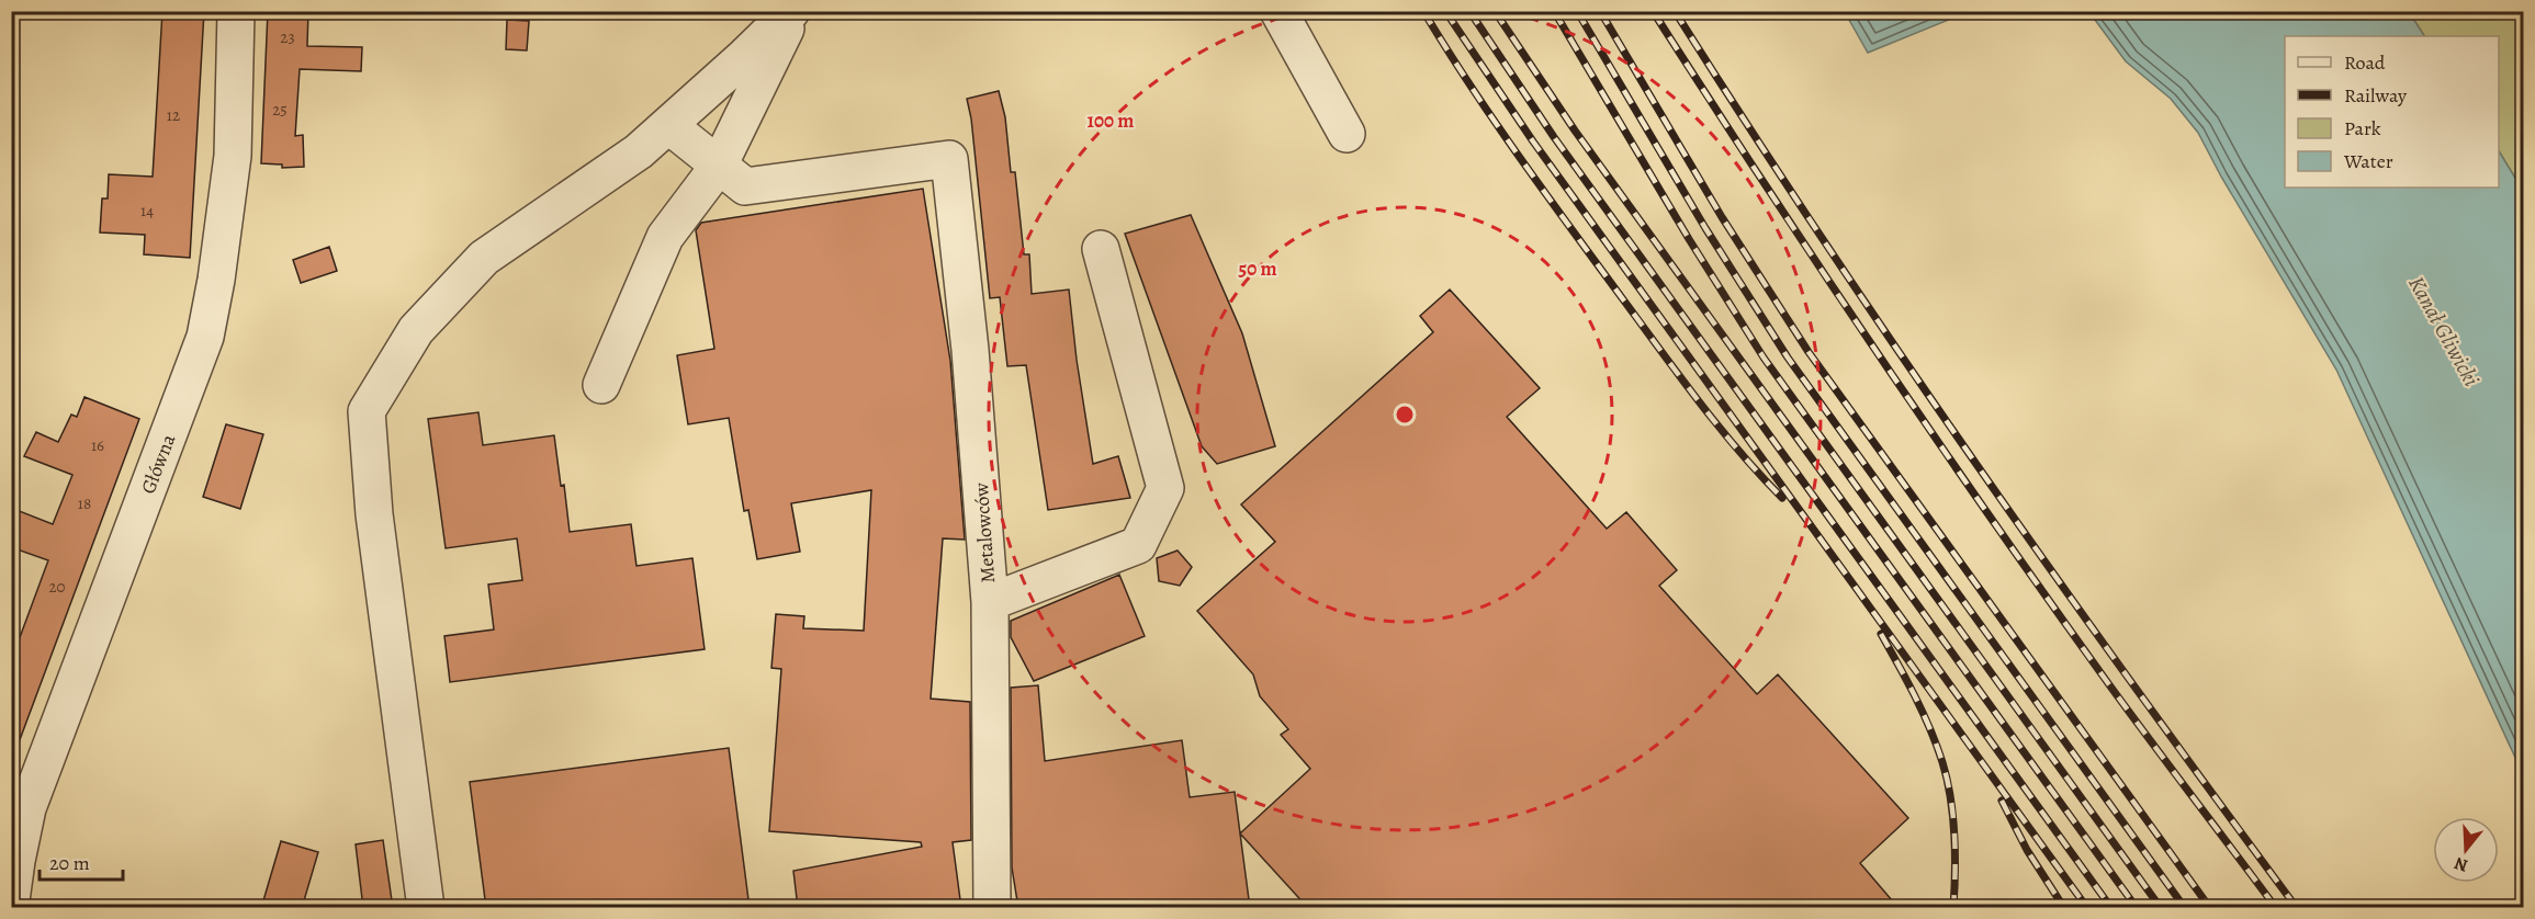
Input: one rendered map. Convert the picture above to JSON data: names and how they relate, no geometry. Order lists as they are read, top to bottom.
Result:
{
  "streets": {
    "street": ["Główna", "Metalowców"]
  },
  "water": ["Kanał Gliwicki"],
  "house_numbers": [
    "23",
    "25",
    "12",
    "14",
    "16",
    "18",
    "20"
  ],
  "legend": [
    "Road",
    "Railway",
    "Park",
    "Water"
  ],
  "scale_bar": "20 m",
  "north": "bottom",
  "rings": ["100 m", "50 m"]
}
